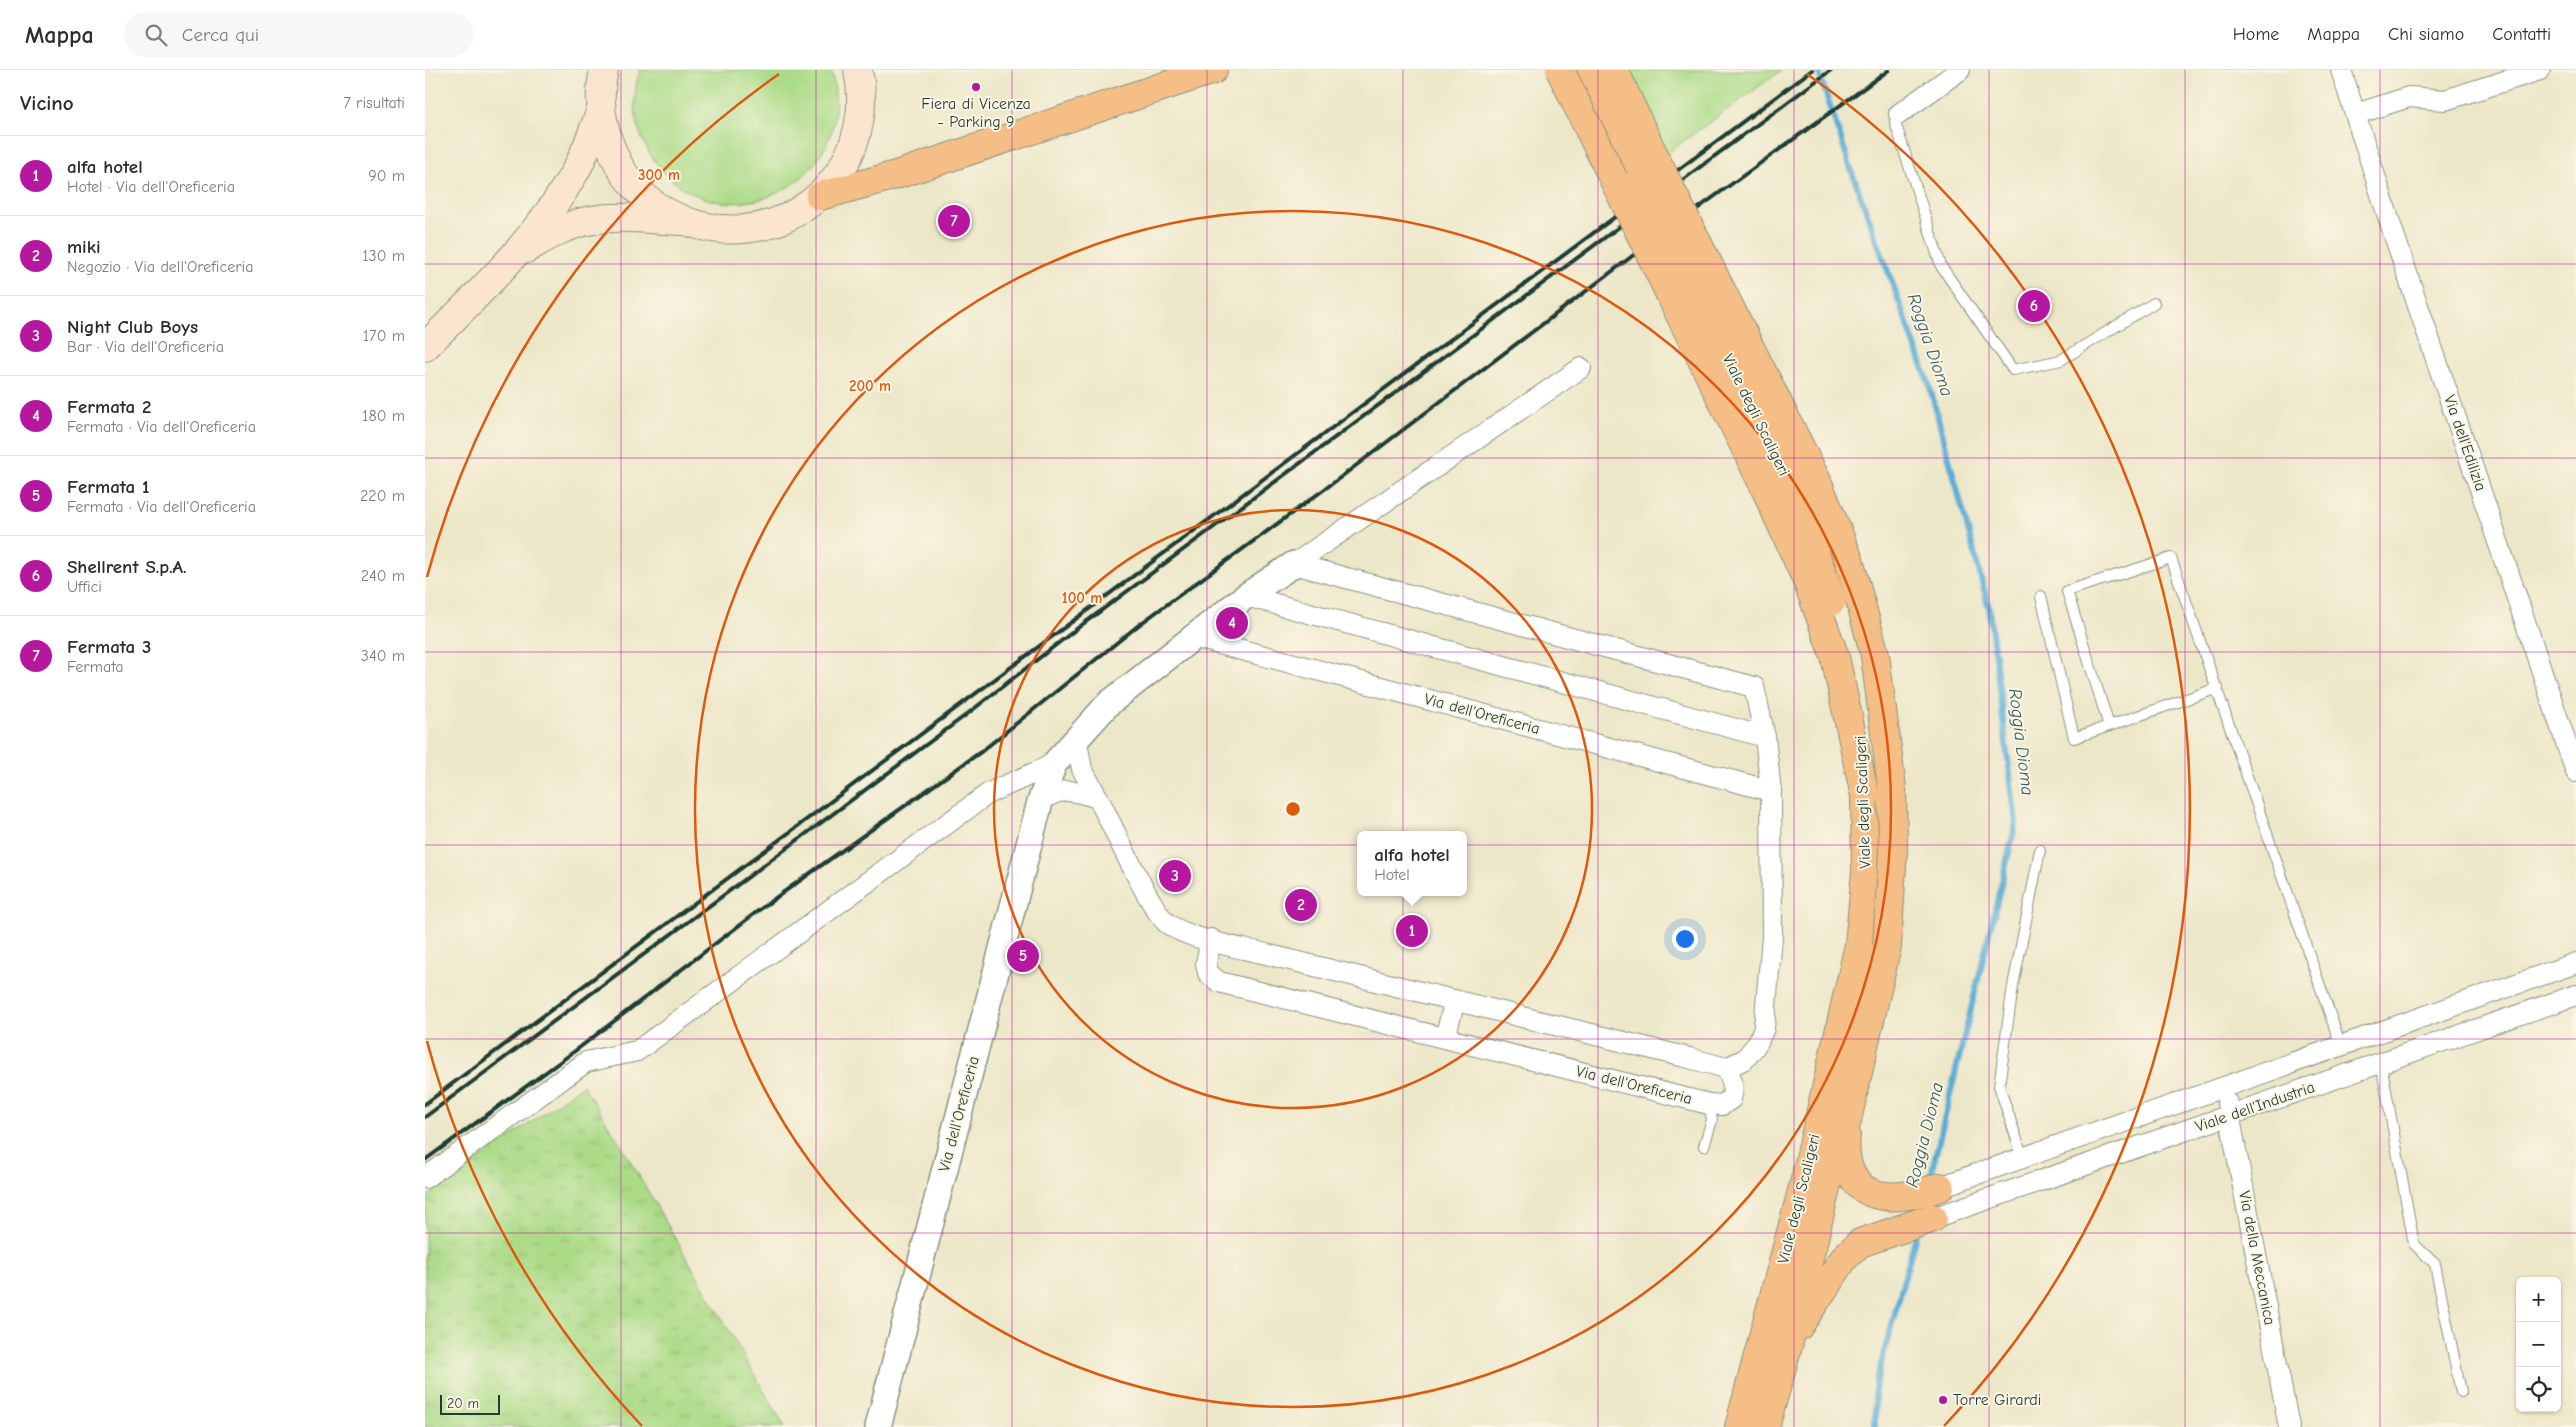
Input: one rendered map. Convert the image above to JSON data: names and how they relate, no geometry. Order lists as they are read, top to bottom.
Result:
{
  "streets": {
    "highway": ["Viale degli Scaligeri"],
    "street": [
      "Via dell'Edilizia",
      "Via dell'Oreficeria",
      "Viale dell'Industria",
      "Via della Meccanica"
    ]
  },
  "crossings": [
    ["Viale dell'Industria", "Via della Meccanica"]
  ],
  "water": ["Roggia Dioma"],
  "places": ["Fiera di Vicenza - Parking 9", "Torre Girardi"],
  "scale_bar": "20 m",
  "page": {
    "header": "Mappa",
    "search": "Cerca qui",
    "nav": [
      "Home",
      "Mappa",
      "Chi siamo",
      "Contatti"
    ],
    "heading": ["Vicino", "7 risultati"],
    "list": [
      {
        "mark": "1",
        "name": "alfa hotel",
        "note": "Hotel · Via dell'Oreficeria",
        "value": "90 m"
      },
      {
        "mark": "2",
        "name": "miki",
        "note": "Negozio · Via dell'Oreficeria",
        "value": "130 m"
      },
      {
        "mark": "3",
        "name": "Night Club Boys",
        "note": "Bar · Via dell'Oreficeria",
        "value": "170 m"
      },
      {
        "mark": "4",
        "name": "Fermata 2",
        "note": "Fermata · Via dell'Oreficeria",
        "value": "180 m"
      },
      {
        "mark": "5",
        "name": "Fermata 1",
        "note": "Fermata · Via dell'Oreficeria",
        "value": "220 m"
      },
      {
        "mark": "6",
        "name": "Shellrent S.p.A.",
        "note": "Uffici",
        "value": "240 m"
      },
      {
        "mark": "7",
        "name": "Fermata 3",
        "note": "Fermata",
        "value": "340 m"
      }
    ],
    "pins": [
      "7",
      "6",
      "4",
      "3",
      "2",
      "1",
      "5"
    ],
    "popup": ["alfa hotel", "Hotel"],
    "map_buttons": ["+", "−"],
    "scale": "20 m"
  },
  "rings": ["300 m", "200 m", "100 m"]
}
